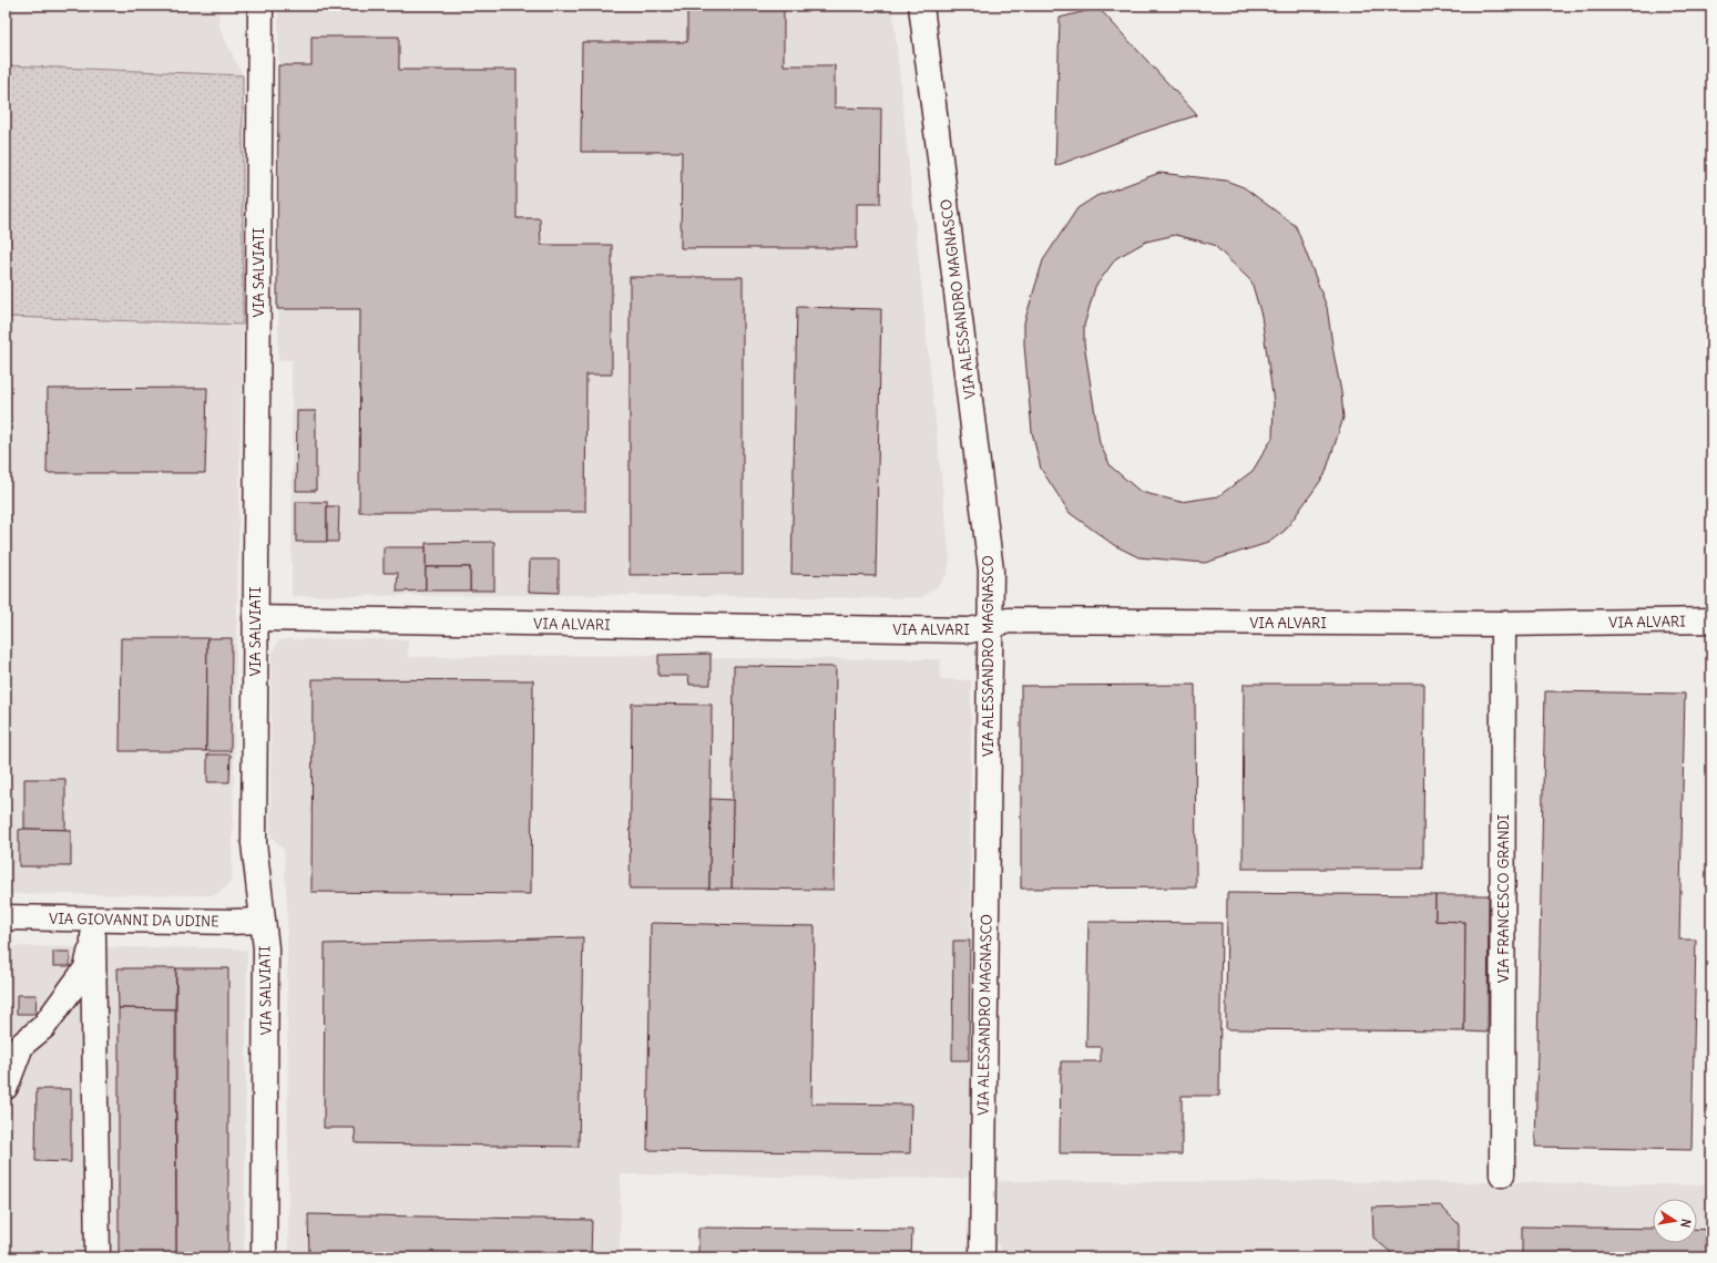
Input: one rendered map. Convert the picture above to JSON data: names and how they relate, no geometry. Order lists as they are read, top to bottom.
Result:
{
  "streets": {
    "street": [
      "VIA SALVIATI",
      "VIA ALESSANDRO MAGNASCO",
      "VIA ALVARI",
      "VIA FRANCESCO GRANDI",
      "VIA GIOVANNI DA UDINE"
    ]
  },
  "crossings": [
    ["VIA SALVIATI", "VIA ALVARI"],
    ["VIA SALVIATI", "VIA GIOVANNI DA UDINE"],
    ["VIA ALESSANDRO MAGNASCO", "VIA ALVARI"],
    ["VIA ALVARI", "VIA FRANCESCO GRANDI"]
  ],
  "north": "right"
}
